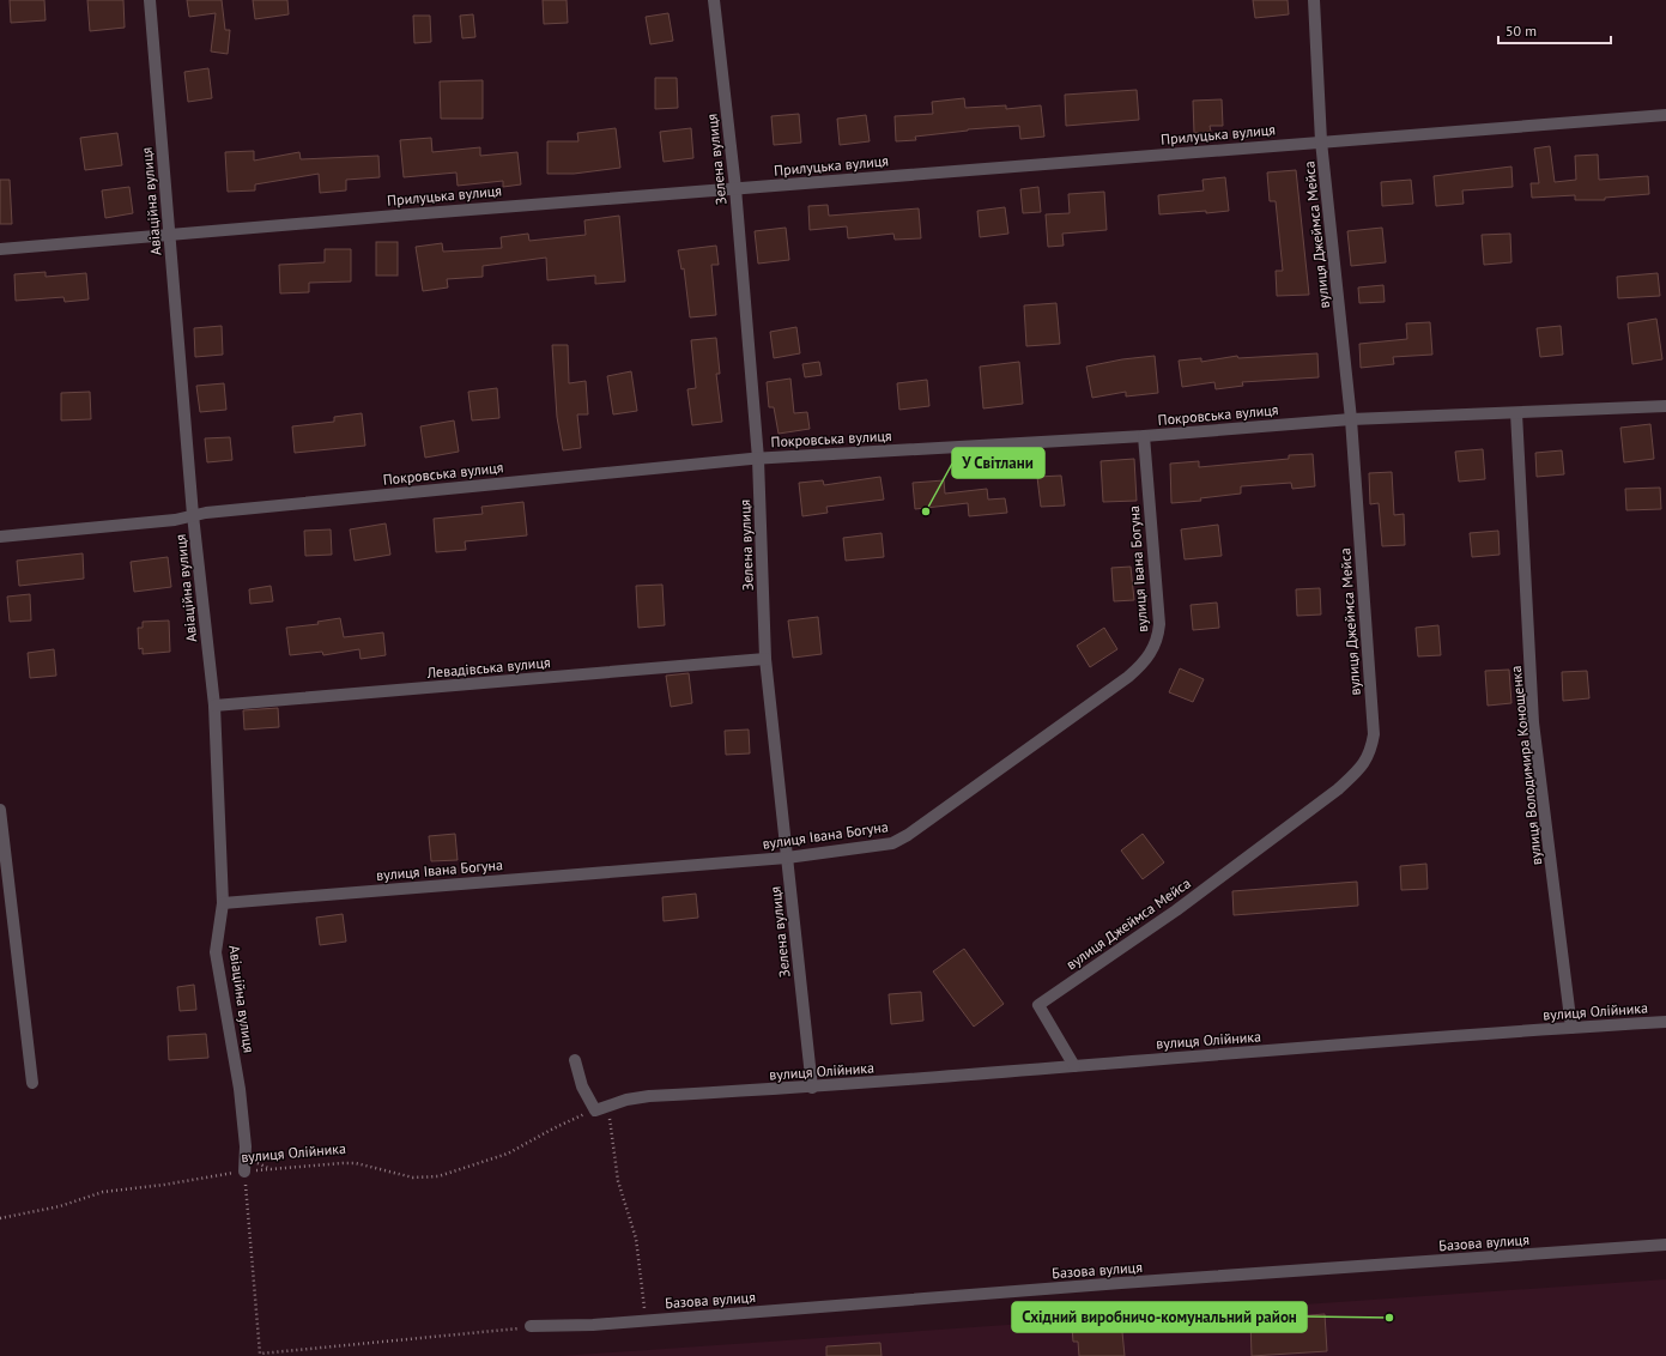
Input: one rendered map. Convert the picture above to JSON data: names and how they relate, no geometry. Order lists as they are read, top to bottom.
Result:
{
  "streets": {
    "street": [
      "Прилуцька вулиця",
      "Зелена вулиця",
      "Авіаційна вулиця",
      "вулиця Джеймса Мейса",
      "Покровська вулиця",
      "вулиця Івана Богуна",
      "Левадівська вулиця",
      "вулиця Володимира Конощенка",
      "вулиця Олійника",
      "Базова вулиця"
    ]
  },
  "crossings": [
    ["Прилуцька вулиця", "Зелена вулиця"],
    ["Прилуцька вулиця", "Авіаційна вулиця"],
    ["Прилуцька вулиця", "вулиця Джеймса Мейса"],
    ["Зелена вулиця", "Покровська вулиця"],
    ["Зелена вулиця", "вулиця Івана Богуна"],
    ["Зелена вулиця", "Левадівська вулиця"],
    ["Зелена вулиця", "вулиця Олійника"],
    ["Авіаційна вулиця", "Покровська вулиця"],
    ["Авіаційна вулиця", "вулиця Івана Богуна"],
    ["Авіаційна вулиця", "Левадівська вулиця"],
    ["Авіаційна вулиця", "вулиця Олійника"],
    ["вулиця Джеймса Мейса", "Покровська вулиця"],
    ["вулиця Джеймса Мейса", "вулиця Олійника"],
    ["Покровська вулиця", "вулиця Івана Богуна"],
    ["Покровська вулиця", "вулиця Володимира Конощенка"],
    ["вулиця Володимира Конощенка", "вулиця Олійника"]
  ],
  "places": ["У Світлани", "Східний виробничо-комунальний район"],
  "scale_bar": "50 m"
}
